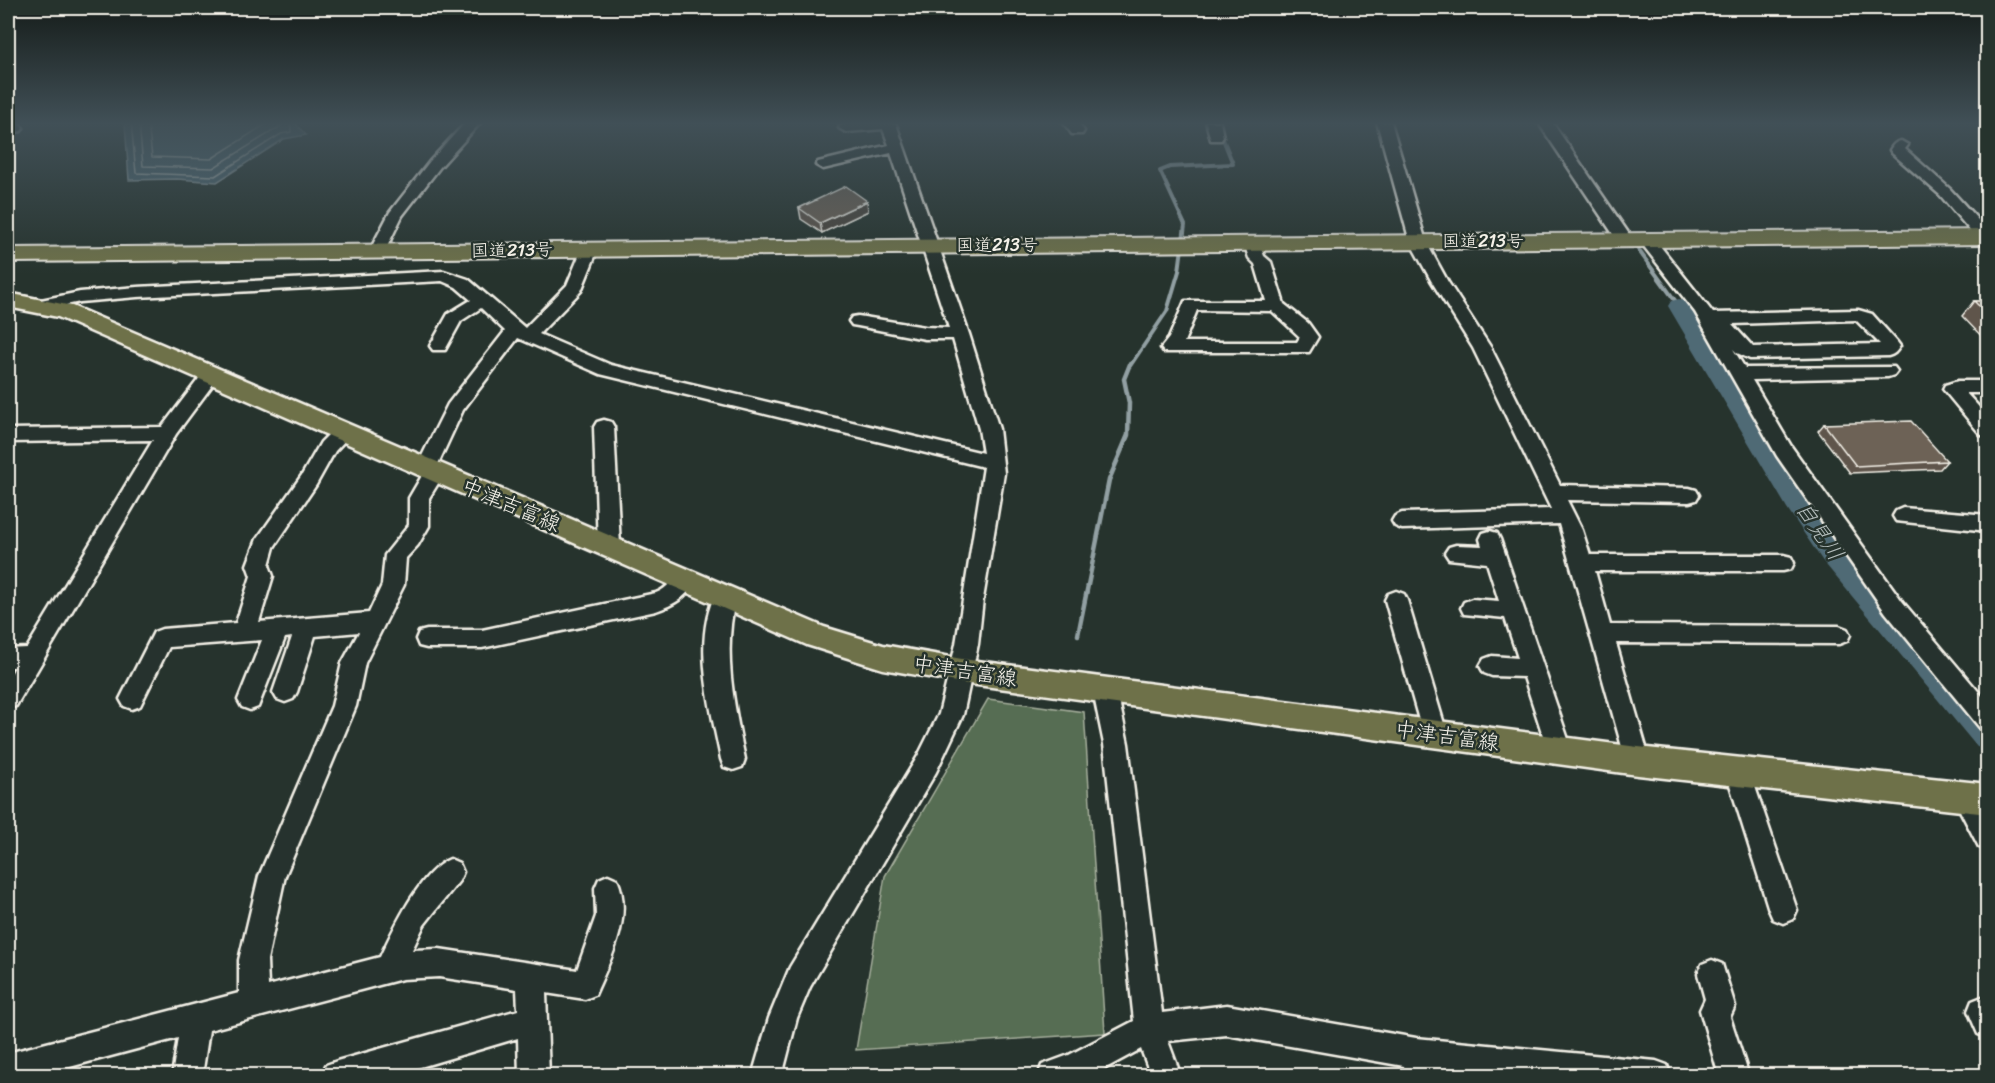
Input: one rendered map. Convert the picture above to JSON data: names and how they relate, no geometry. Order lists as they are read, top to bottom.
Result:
{
  "streets": {
    "highway": ["国道213号"],
    "main road": ["中津吉富線"]
  },
  "water": ["自見川"]
}
